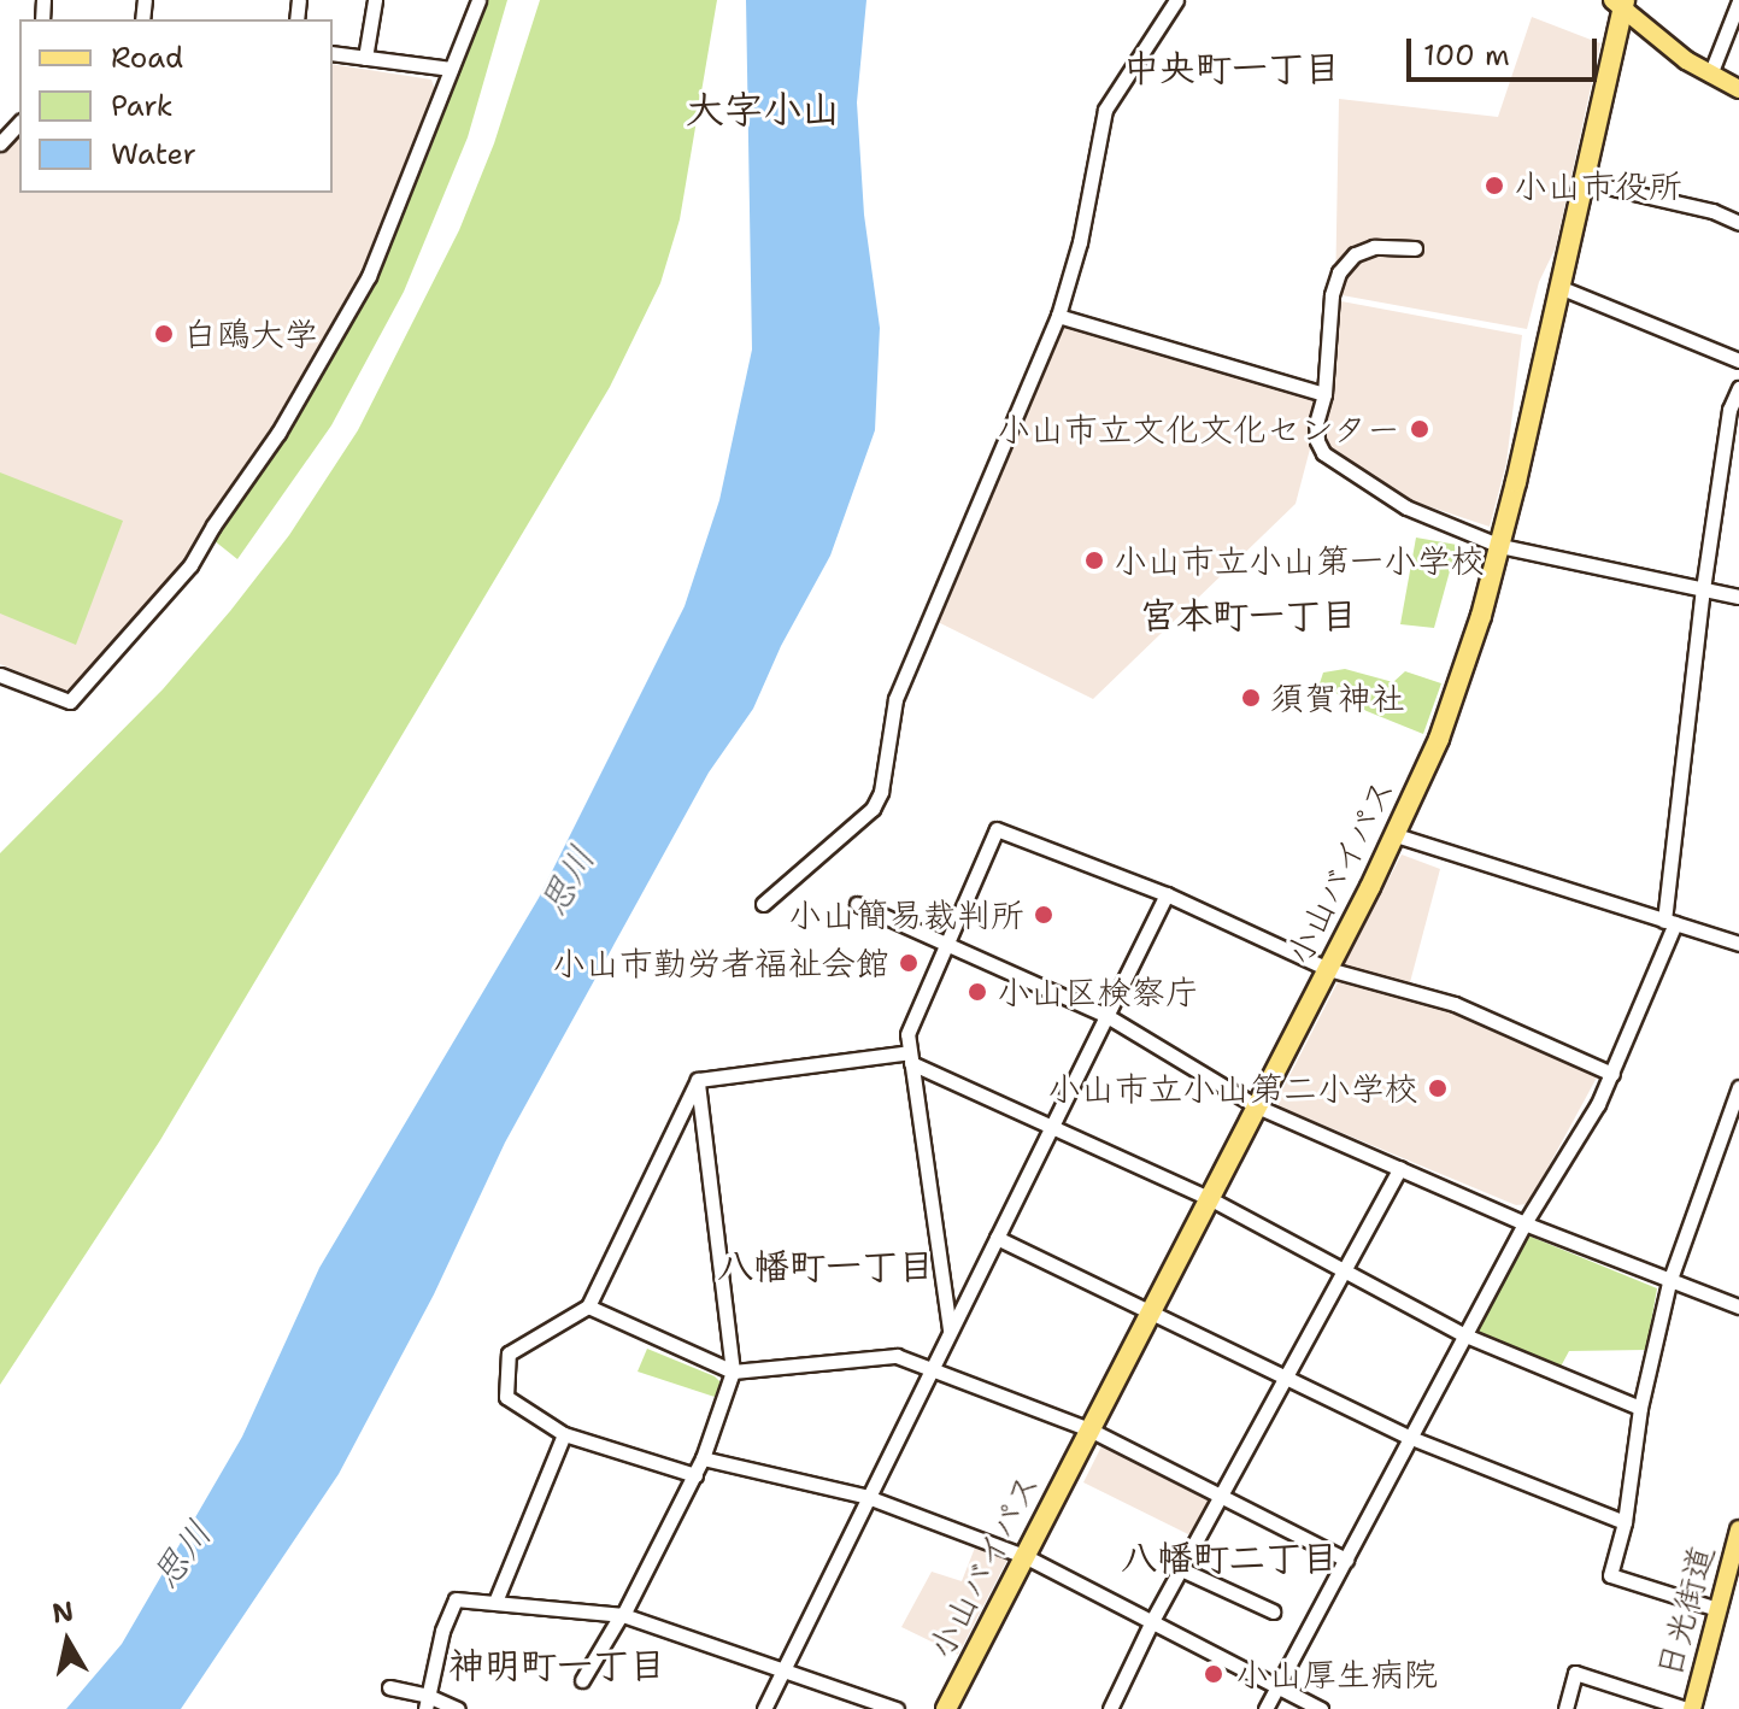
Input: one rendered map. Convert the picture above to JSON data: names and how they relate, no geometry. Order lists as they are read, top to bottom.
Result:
{
  "streets": {
    "highway": ["小山バイパス"],
    "main road": ["日光街道"]
  },
  "districts": [
    "中央町一丁目",
    "大字小山",
    "宮本町一丁目",
    "八幡町一丁目",
    "八幡町二丁目",
    "神明町一丁目"
  ],
  "water": ["思川"],
  "places": [
    "小山市役所",
    "白鴎大学",
    "小山市立文化文化センター",
    "小山市立小山第一小学校",
    "須賀神社",
    "小山簡易裁判所",
    "小山市勤労者福祉会館",
    "小山区検察庁",
    "小山市立小山第二小学校",
    "小山厚生病院"
  ],
  "legend": ["Road", "Park", "Water"],
  "scale_bar": "100 m",
  "north": "top"
}
